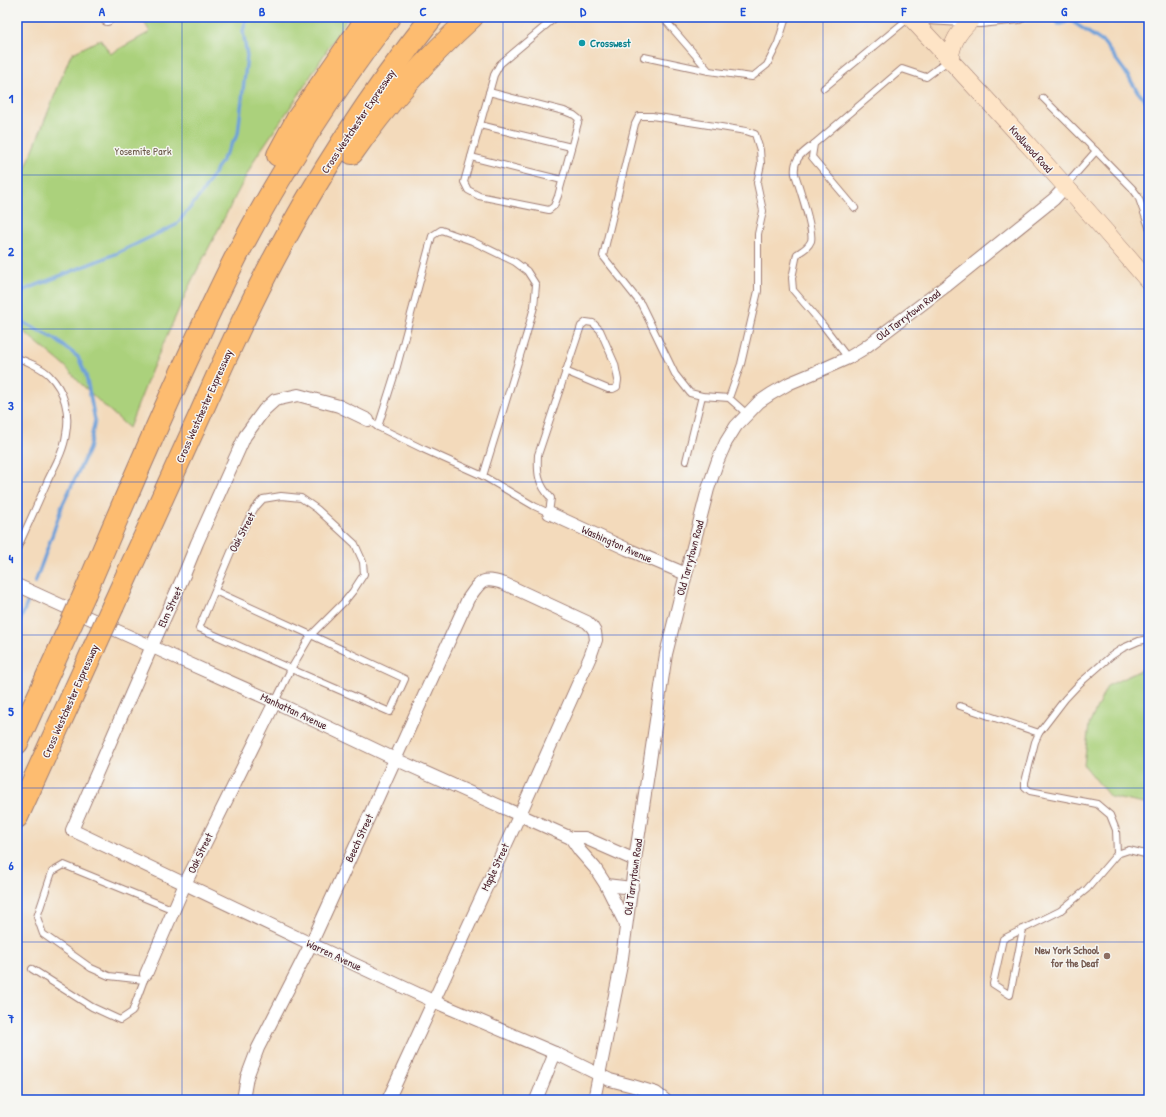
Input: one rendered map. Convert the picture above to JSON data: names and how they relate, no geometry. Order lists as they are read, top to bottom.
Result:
{
  "streets": {
    "highway": ["Cross Westchester Expressway"],
    "main road": ["Knollwood Road"],
    "street": [
      "Old Tarrytown Road",
      "Oak Street",
      "Washington Avenue",
      "Elm Street",
      "Manhattan Avenue",
      "Beech Street",
      "Maple Street",
      "Warren Avenue"
    ]
  },
  "crossings": [
    ["Knollwood Road", "Old Tarrytown Road"],
    ["Old Tarrytown Road", "Washington Avenue"],
    ["Old Tarrytown Road", "Manhattan Avenue"],
    ["Old Tarrytown Road", "Warren Avenue"],
    ["Oak Street", "Manhattan Avenue"],
    ["Oak Street", "Warren Avenue"],
    ["Elm Street", "Manhattan Avenue"],
    ["Elm Street", "Warren Avenue"],
    ["Manhattan Avenue", "Beech Street"],
    ["Manhattan Avenue", "Maple Street"],
    ["Beech Street", "Maple Street"],
    ["Beech Street", "Warren Avenue"],
    ["Maple Street", "Warren Avenue"]
  ],
  "parks": ["Yosemite Park"],
  "places": ["Crosswest", "New York School for the Deaf"],
  "grid": {
    "columns": [
      "A",
      "B",
      "C",
      "D",
      "E",
      "F",
      "G"
    ],
    "rows": [
      "1",
      "2",
      "3",
      "4",
      "5",
      "6",
      "7"
    ]
  }
}
